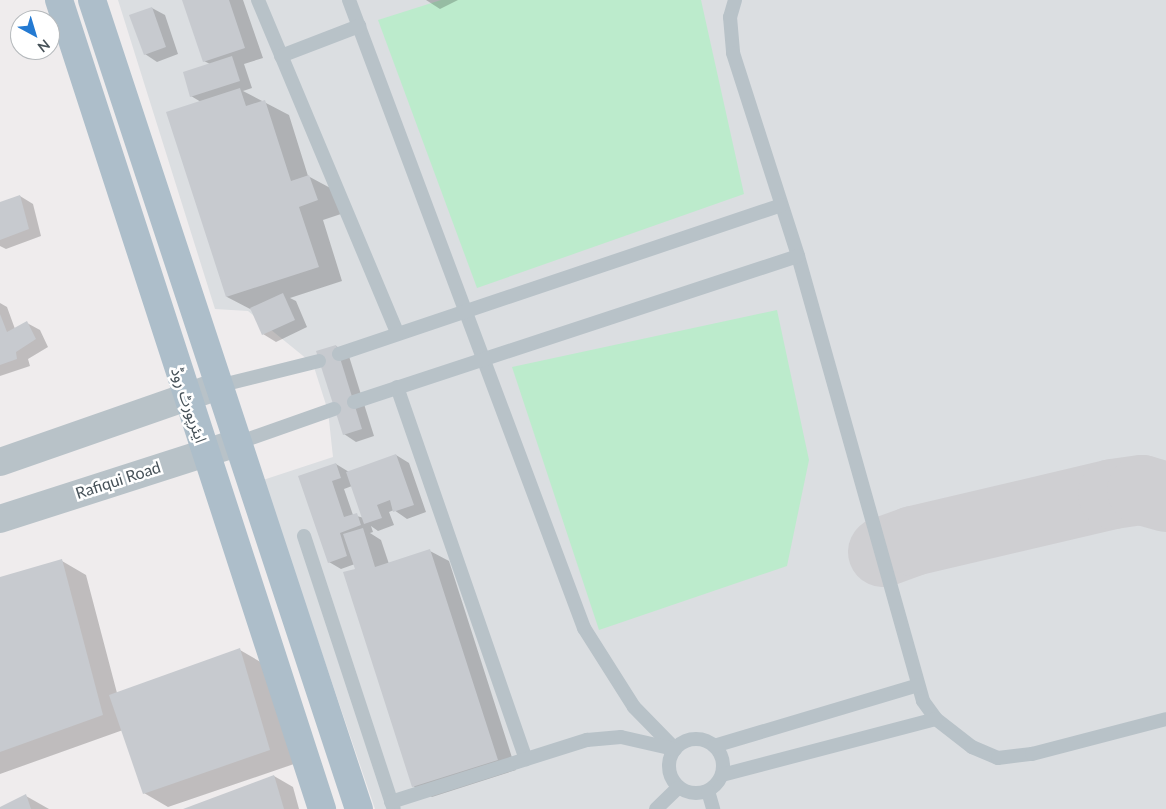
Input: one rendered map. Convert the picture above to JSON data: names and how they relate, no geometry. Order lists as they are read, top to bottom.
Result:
{
  "streets": {
    "main road": ["ایئرپورٹ روڈ"],
    "street": ["Rafiqui Road"]
  },
  "crossings": [
    ["ایئرپورٹ روڈ", "Rafiqui Road"]
  ],
  "north": "bottom right"
}
